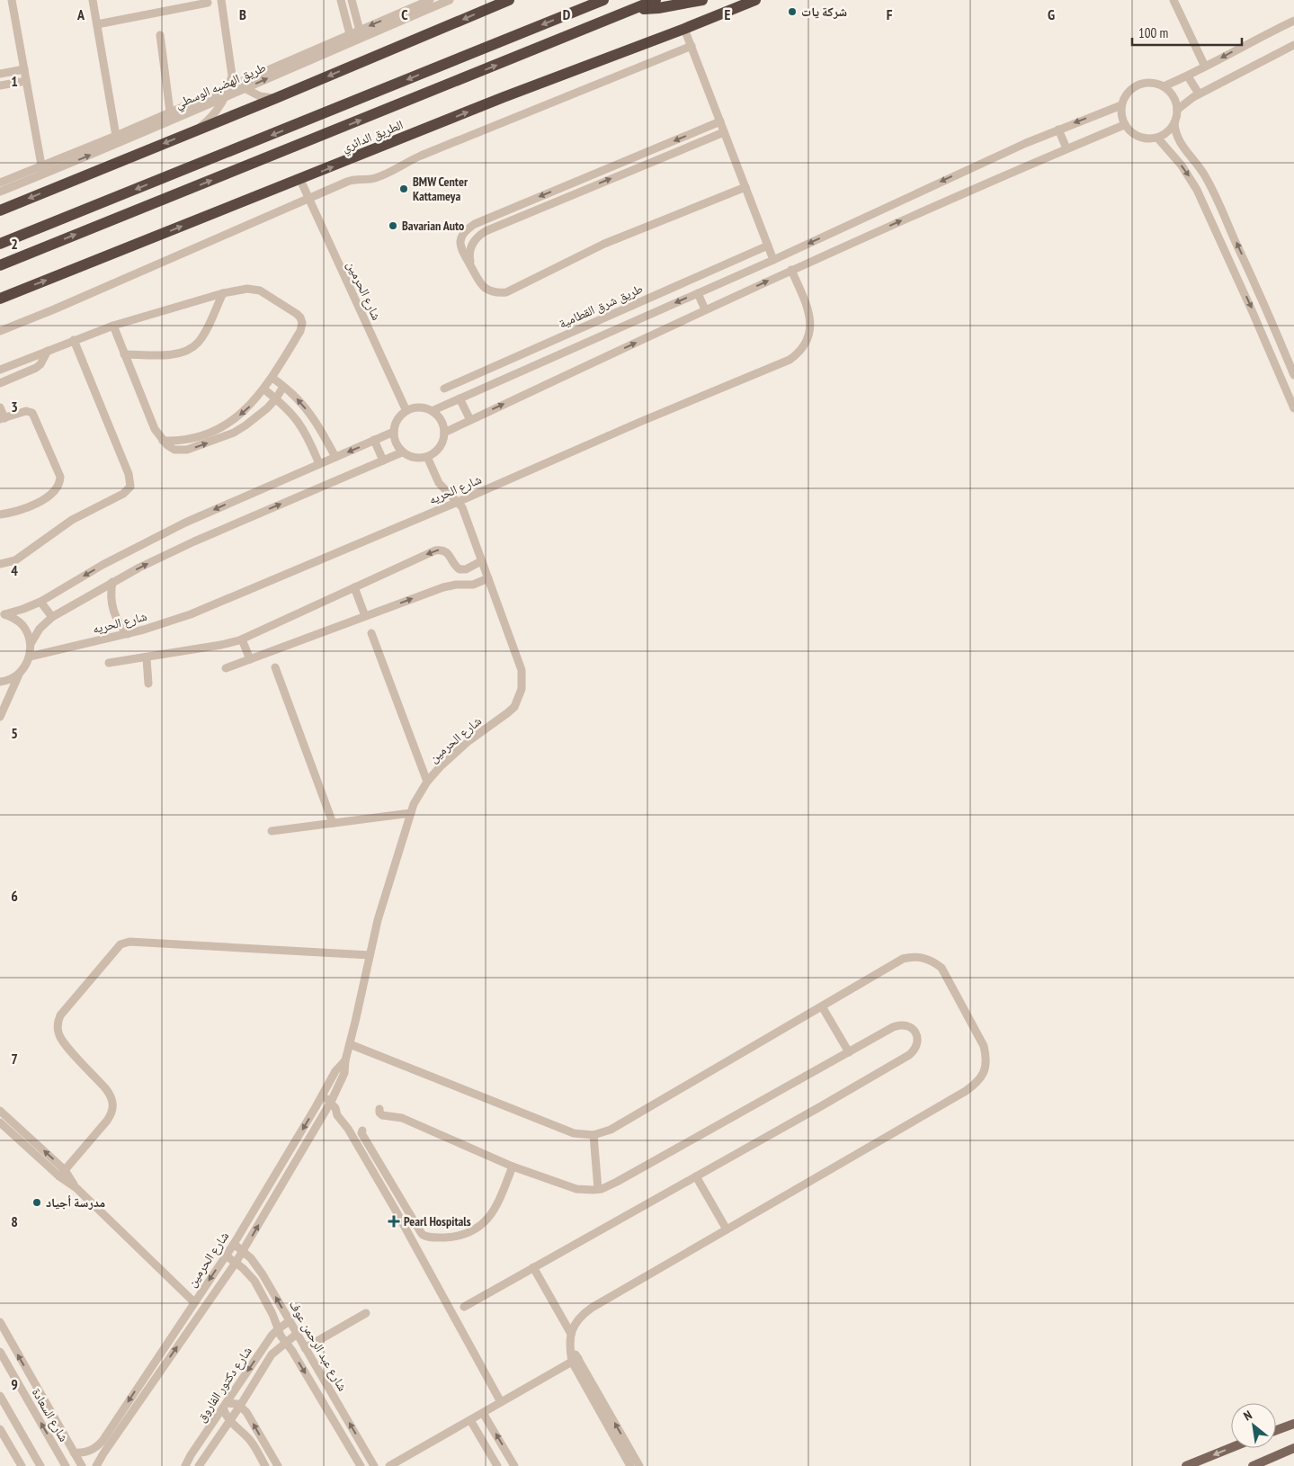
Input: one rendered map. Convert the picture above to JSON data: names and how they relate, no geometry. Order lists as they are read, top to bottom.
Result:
{
  "streets": {
    "highway": ["الطريق الدائري"],
    "street": [
      "طريق الهضبه الوسطي",
      "شارع الحرمين",
      "طريق شرق القطامية",
      "شارع الحريه",
      "شارع عبد الرحمن عوف",
      "شارع دكتور الفاروق",
      "شارع السعادة"
    ]
  },
  "crossings": [
    ["الطريق الدائري", "شارع الحرمين"],
    ["شارع الحرمين", "شارع الحريه"],
    ["شارع الحرمين", "شارع عبد الرحمن عوف"],
    ["شارع عبد الرحمن عوف", "شارع دكتور الفاروق"]
  ],
  "places": {
    "other": [
      "شركة يات",
      "BMW Center Kattameya",
      "Bavarian Auto",
      "مدرسة أجياد"
    ],
    "health": ["Pearl Hospitals"]
  },
  "scale_bar": "100 m",
  "north": "top left",
  "grid": {
    "columns": [
      "A",
      "B",
      "C",
      "D",
      "E",
      "F",
      "G"
    ],
    "rows": [
      "1",
      "2",
      "3",
      "4",
      "5",
      "6",
      "7",
      "8",
      "9"
    ]
  }
}
